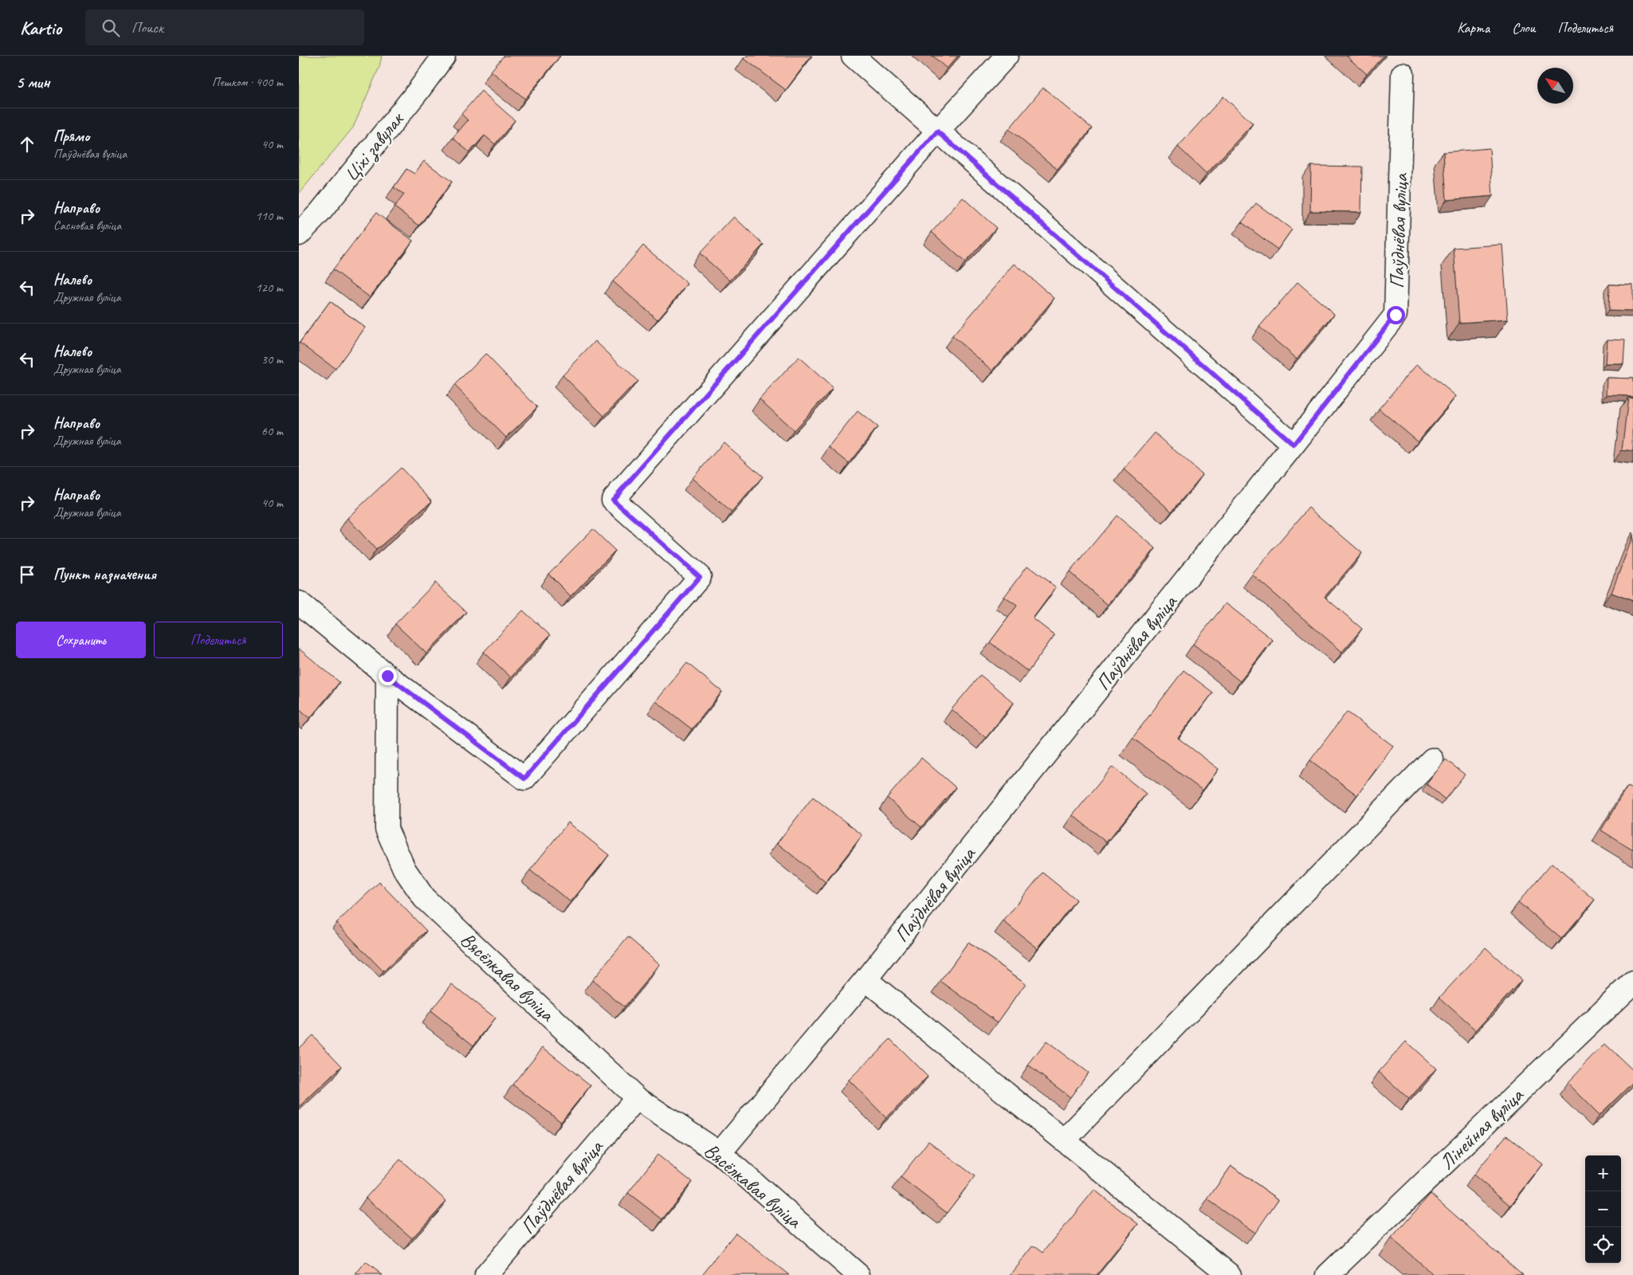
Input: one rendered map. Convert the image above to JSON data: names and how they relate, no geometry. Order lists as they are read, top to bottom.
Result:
{
  "streets": {
    "street": [
      "Ціхі завулак",
      "Паўднёвая вуліца",
      "Вясёлкавая вуліца",
      "Лінейная вуліца"
    ]
  },
  "crossings": [
    ["Паўднёвая вуліца", "Вясёлкавая вуліца"]
  ],
  "north": "top left",
  "page": {
    "header": "Kartio",
    "search": "Поиск",
    "nav": ["Карта", "Слои", "Поделиться"],
    "heading": ["5 мин", "Пешком · 400 m"],
    "list": [
      ["Прямо", "Паўднёвая вуліца", "40 m"],
      ["Направо", "Сасновая вуліца", "110 m"],
      ["Налево", "Дружная вуліца", "120 m"],
      ["Налево", "Дружная вуліца", "30 m"],
      ["Направо", "Дружная вуліца", "60 m"],
      ["Направо", "Дружная вуліца", "40 m"],
      "Пункт назначения"
    ],
    "buttons": ["Сохранить", "Поделиться"],
    "map_buttons": ["+", "−"]
  }
}
